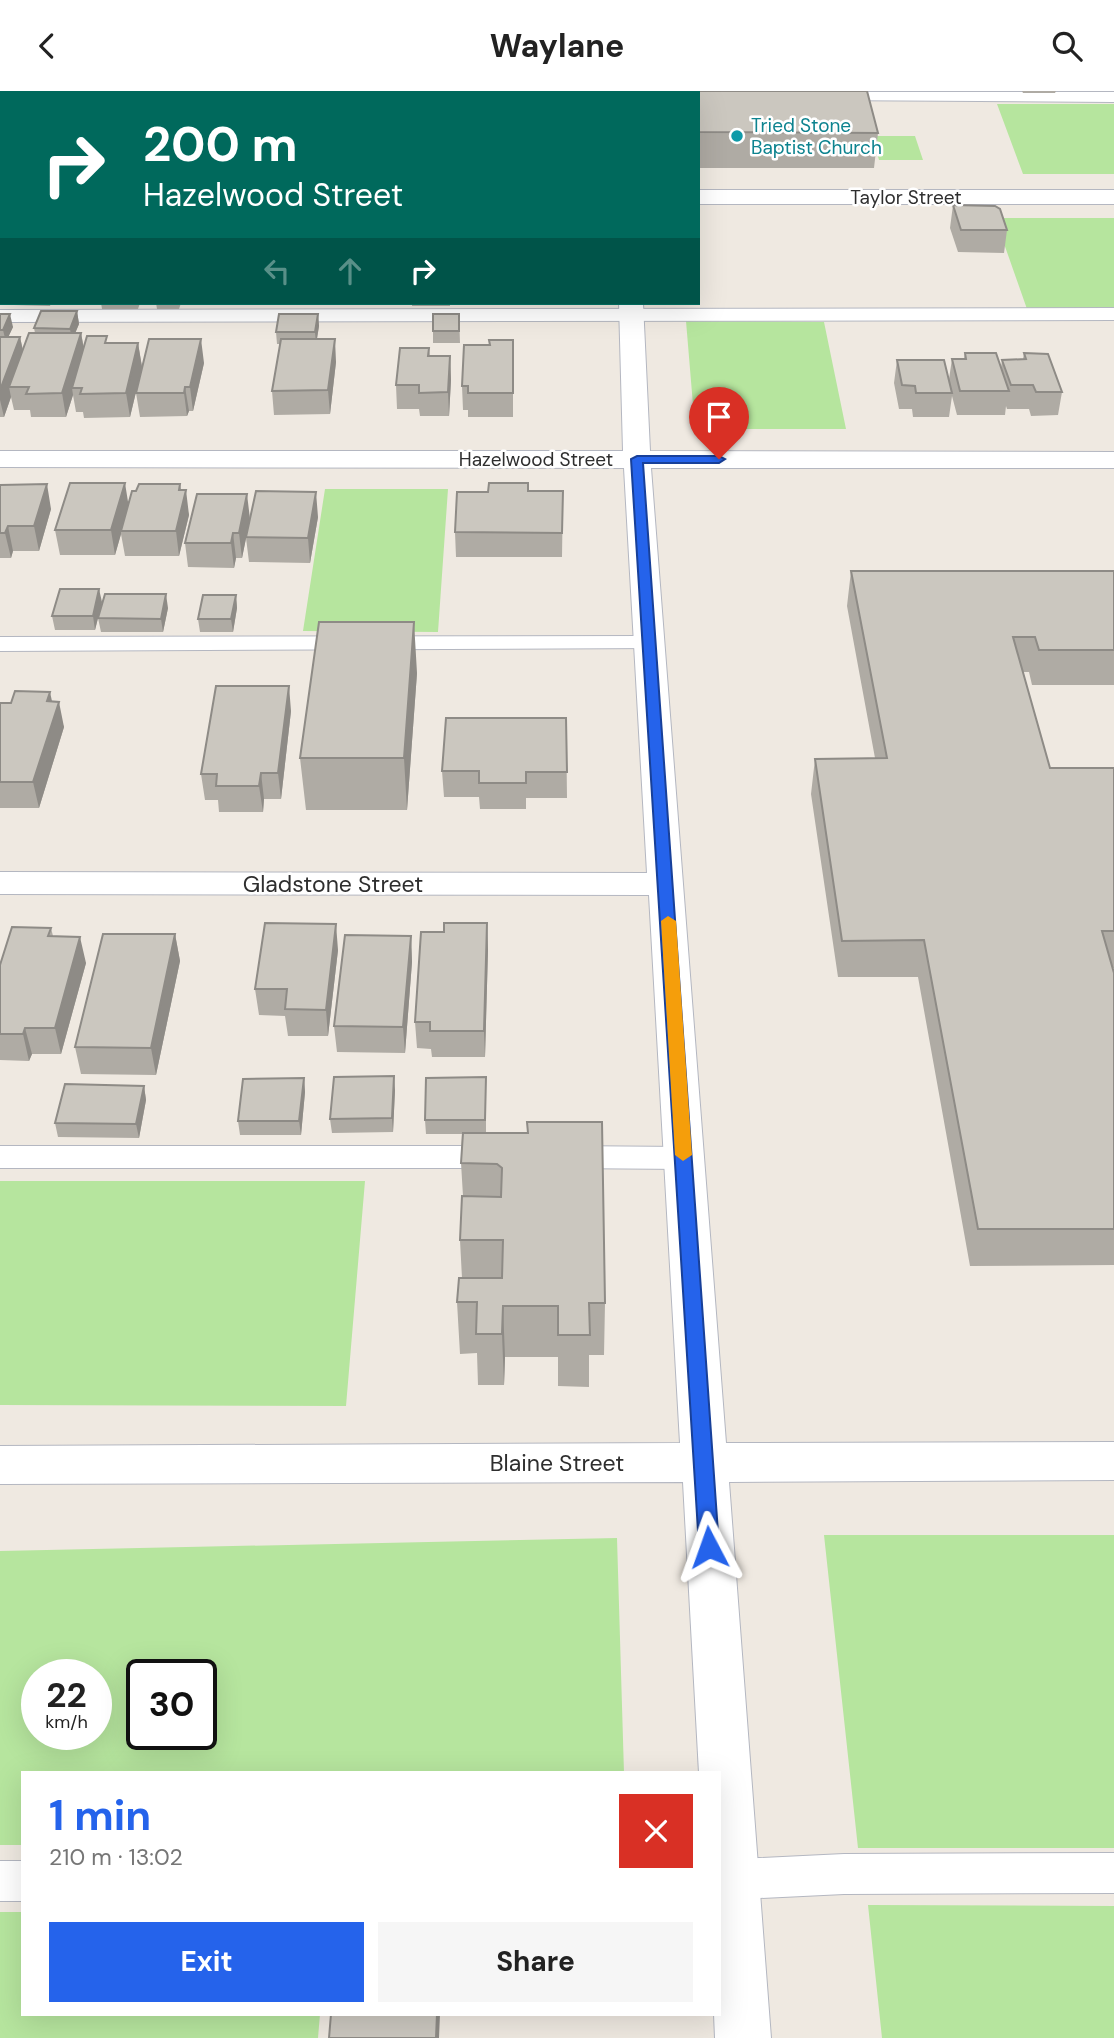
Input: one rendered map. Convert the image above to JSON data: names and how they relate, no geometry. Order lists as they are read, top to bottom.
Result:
{
  "streets": {
    "street": [
      "Taylor Street",
      "Hazelwood Street",
      "Gladstone Street",
      "Blaine Street"
    ]
  },
  "places": ["Tried Stone Baptist Church"],
  "page": {
    "header": "Waylane",
    "turn": ["200 m", "Hazelwood Street"],
    "speed": "22 km/h",
    "limit": "30",
    "heading": ["1 min", "210 m · 13:02"],
    "buttons": ["Exit", "Share"]
  }
}
